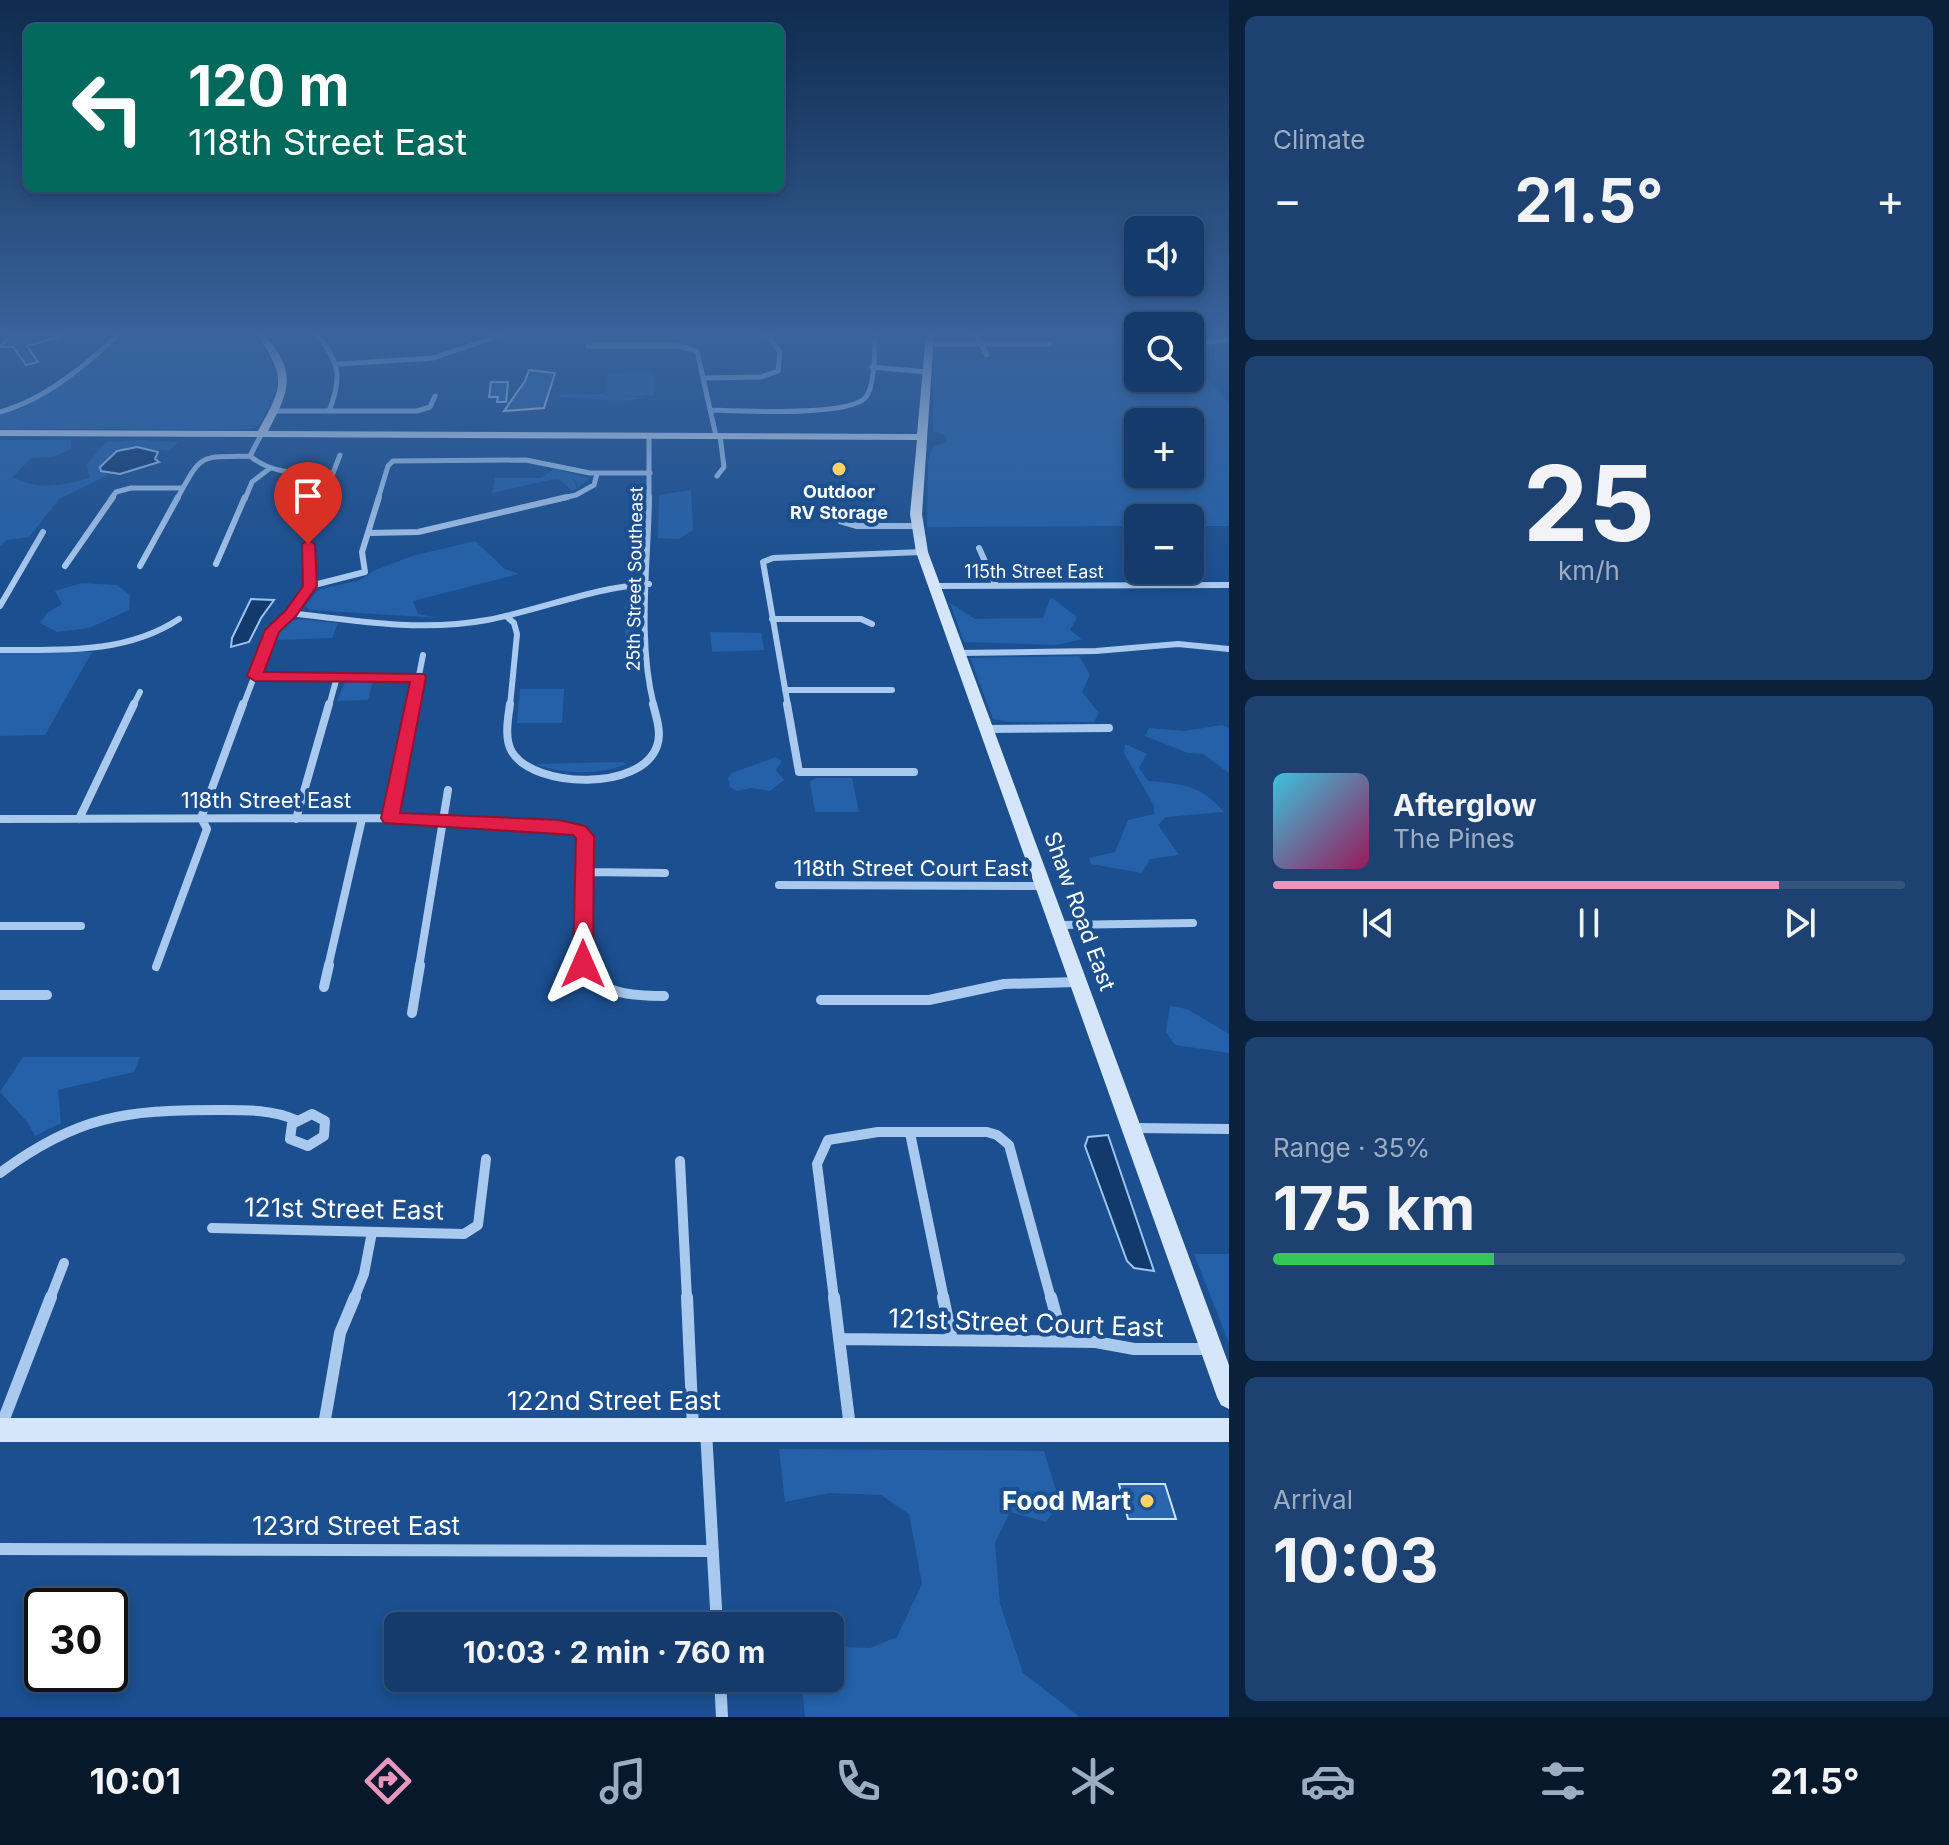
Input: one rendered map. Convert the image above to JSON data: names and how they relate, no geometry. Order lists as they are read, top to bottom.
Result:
{
  "streets": {
    "main road": ["Shaw Road East", "122nd Street East"],
    "street": [
      "115th Street East",
      "25th Street Southeast",
      "118th Street East",
      "118th Street Court East",
      "121st Street East",
      "121st Street Court East",
      "123rd Street East"
    ]
  },
  "crossings": [
    ["115th Street East", "Shaw Road East"],
    ["118th Street Court East", "Shaw Road East"],
    ["Shaw Road East", "121st Street Court East"]
  ],
  "places": ["Outdoor RV Storage", "Food Mart"],
  "page": {
    "tile": [
      "Climate",
      ["25", "km/h"],
      ["Range · 35%", "175 km"],
      ["Arrival", "10:03"]
    ],
    "turn": ["120 m", "118th Street East"],
    "heat": ["−", "21.5°", "+"],
    "map_buttons": ["+", "−"],
    "song": ["Afterglow", "The Pines"],
    "limit": "30",
    "trip": "10:03 · 2 min · 760 m",
    "tabs": ["10:01", "21.5°"]
  }
}
